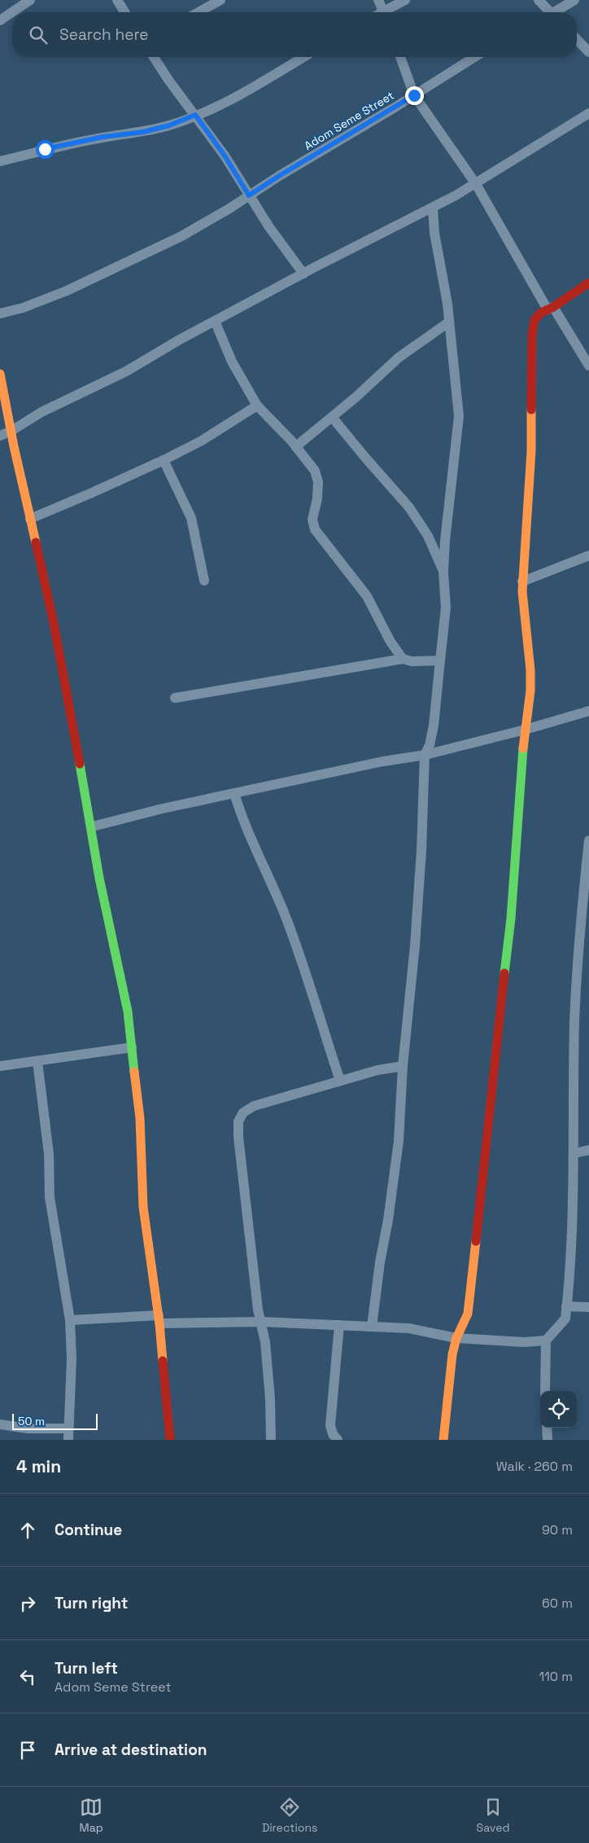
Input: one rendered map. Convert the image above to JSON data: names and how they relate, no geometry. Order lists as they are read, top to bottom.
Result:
{
  "streets": {
    "street": ["Adom Seme Street"]
  },
  "scale_bar": "50 m",
  "page": {
    "search": "Search here",
    "scale": "50 m",
    "heading": ["4 min", "Walk · 260 m"],
    "list": [
      ["Continue", "90 m"],
      ["Turn right", "60 m"],
      ["Turn left", "Adom Seme Street", "110 m"],
      "Arrive at destination"
    ],
    "nav": ["Map", "Directions", "Saved"]
  }
}
